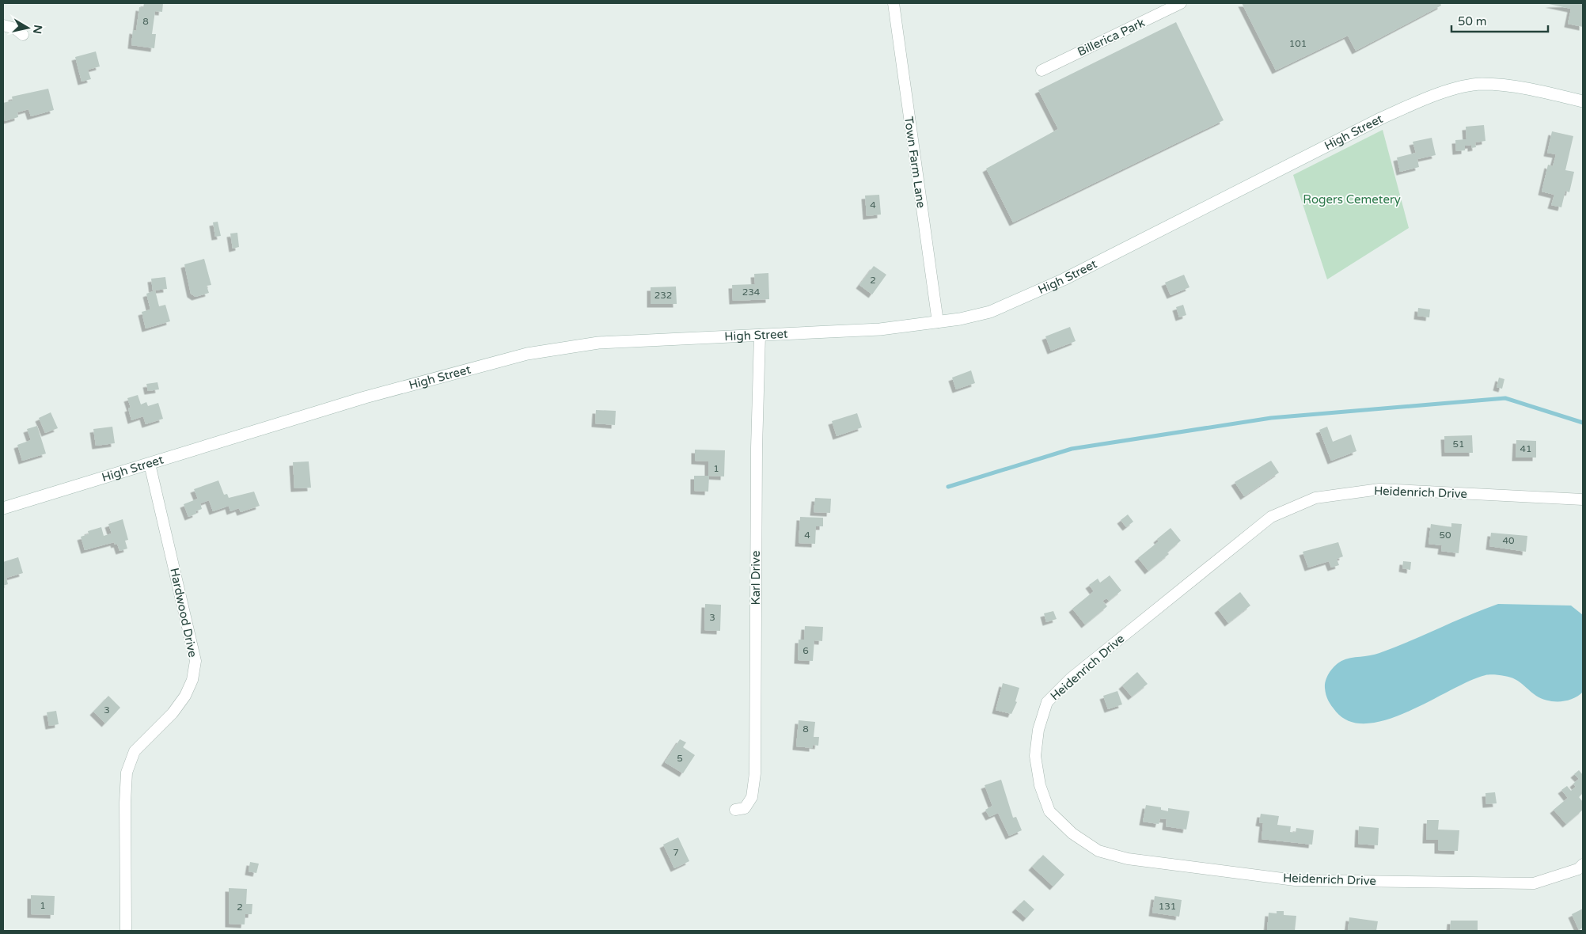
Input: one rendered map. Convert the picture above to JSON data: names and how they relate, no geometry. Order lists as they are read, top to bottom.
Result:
{
  "streets": {
    "main road": ["High Street"],
    "street": [
      "Billerica Park",
      "Town Farm Lane",
      "Heidenrich Drive",
      "Karl Drive",
      "Hardwood Drive"
    ]
  },
  "crossings": [
    ["High Street", "Town Farm Lane"],
    ["High Street", "Karl Drive"],
    ["High Street", "Hardwood Drive"]
  ],
  "parks": ["Rogers Cemetery"],
  "house_numbers": [
    "8",
    "101",
    "4",
    "2",
    "234",
    "232",
    "51",
    "41",
    "1",
    "4",
    "50",
    "40",
    "3",
    "6",
    "3",
    "8",
    "5",
    "7",
    "1",
    "131",
    "2"
  ],
  "scale_bar": "50 m",
  "north": "right"
}
